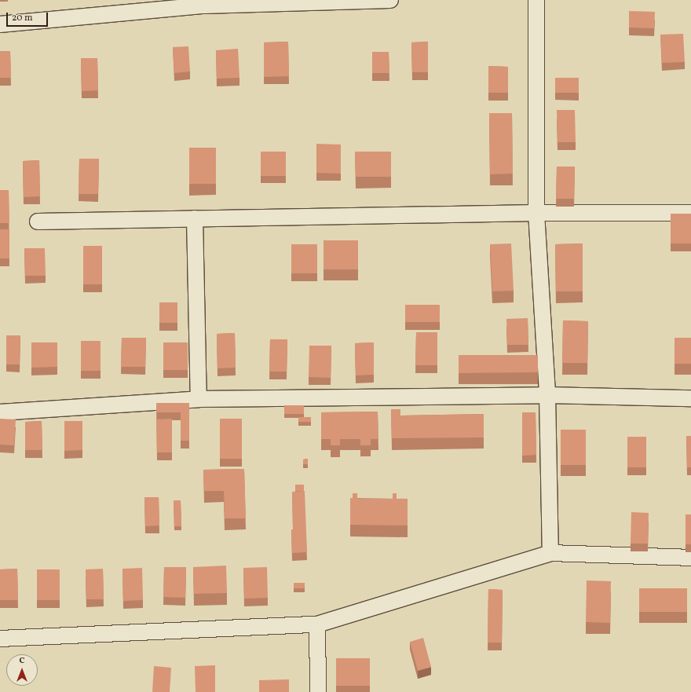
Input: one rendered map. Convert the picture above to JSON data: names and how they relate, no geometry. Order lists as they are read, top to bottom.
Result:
{
  "scale_bar": "20 m",
  "north": "top"
}
